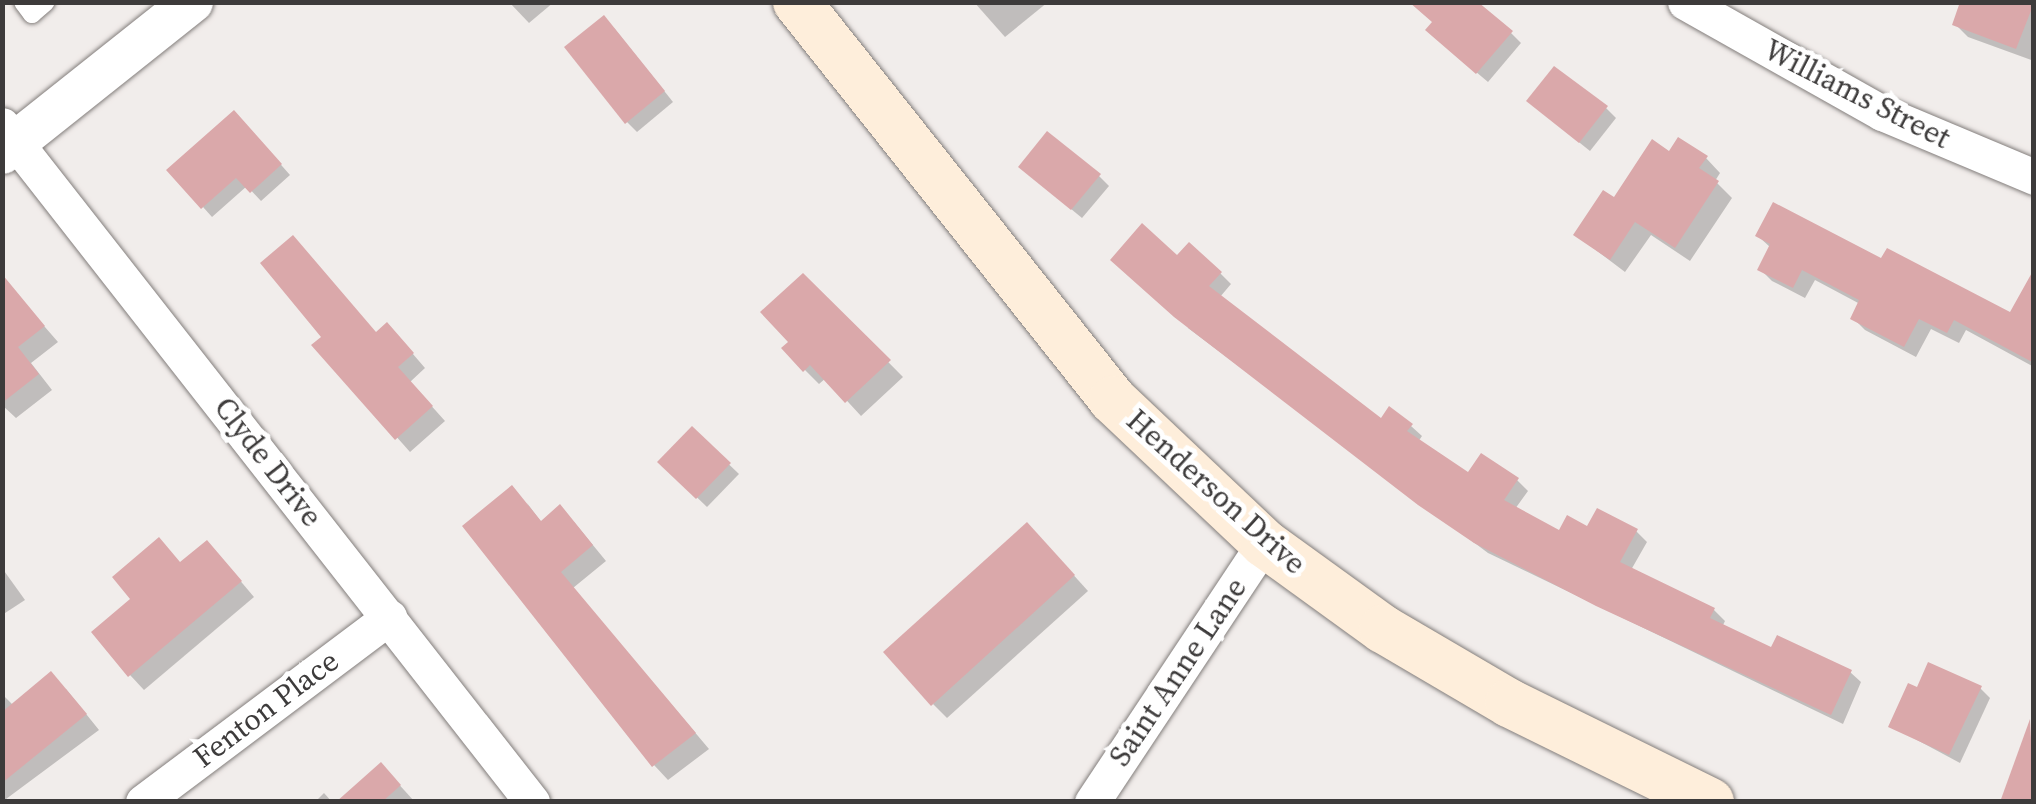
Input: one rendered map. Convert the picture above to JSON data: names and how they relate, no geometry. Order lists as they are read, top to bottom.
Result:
{
  "streets": {
    "main road": ["Henderson Drive"],
    "street": [
      "Williams Street",
      "Clyde Drive",
      "Saint Anne Lane",
      "Fenton Place"
    ]
  },
  "crossings": [
    ["Clyde Drive", "Fenton Place"],
    ["Henderson Drive", "Saint Anne Lane"]
  ]
}
